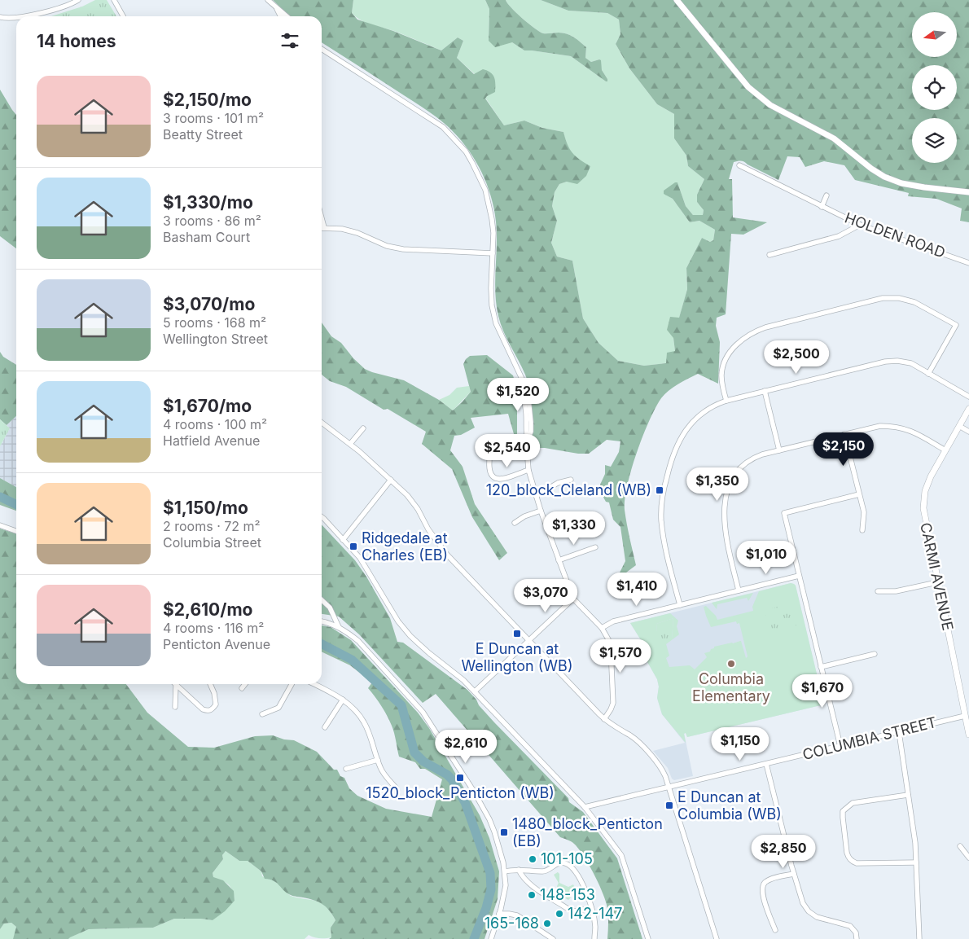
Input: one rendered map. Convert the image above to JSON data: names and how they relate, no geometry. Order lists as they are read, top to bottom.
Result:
{
  "streets": {
    "street": ["HOLDEN ROAD", "CARMI AVENUE", "COLUMBIA STREET"]
  },
  "crossings": [
    ["CARMI AVENUE", "COLUMBIA STREET"]
  ],
  "places": {
    "transit": [
      "120_block_Cleland (WB)",
      "Ridgedale at Charles (EB)",
      "E Duncan at Wellington (WB)",
      "1520_block_Penticton (WB)",
      "E Duncan at Columbia (WB)",
      "1480_block_Penticton (EB)"
    ],
    "other": [
      "Columbia Elementary",
      "101-105",
      "148-153",
      "142-147",
      "165-168"
    ]
  },
  "north": "left",
  "page": {
    "heading": "14 homes",
    "list": [
      {
        "name": "$2,150/mo",
        "note": "3 rooms · 101 m² · Beatty Street"
      },
      {
        "name": "$1,330/mo",
        "note": "3 rooms · 86 m² · Basham Court"
      },
      {
        "name": "$3,070/mo",
        "note": "5 rooms · 168 m² · Wellington Street"
      },
      {
        "name": "$1,670/mo",
        "note": "4 rooms · 100 m² · Hatfield Avenue"
      },
      {
        "name": "$1,150/mo",
        "note": "2 rooms · 72 m² · Columbia Street"
      },
      {
        "name": "$2,610/mo",
        "note": "4 rooms · 116 m² · Penticton Avenue"
      }
    ],
    "price": [
      "$2,500",
      "$1,520",
      "$2,150",
      "$2,540",
      "$1,350",
      "$1,330",
      "$1,010",
      "$1,410",
      "$3,070",
      "$1,570",
      "$1,670",
      "$1,150",
      "$2,610",
      "$2,850"
    ]
  }
}
